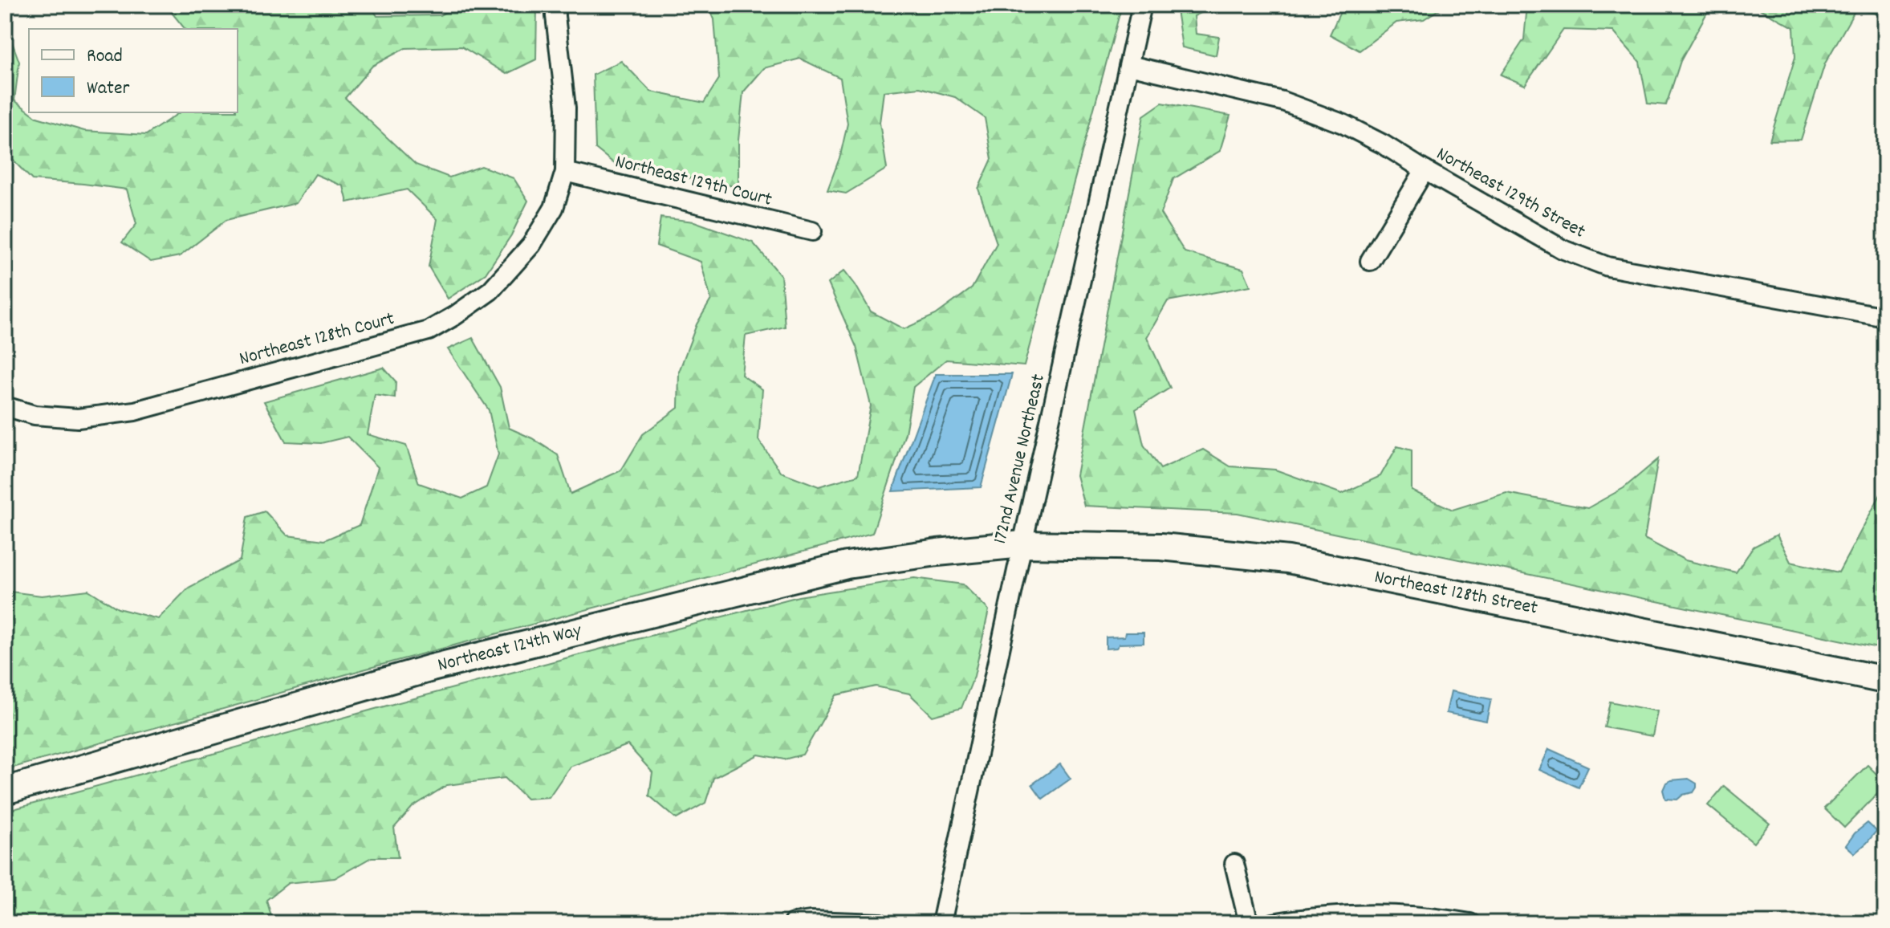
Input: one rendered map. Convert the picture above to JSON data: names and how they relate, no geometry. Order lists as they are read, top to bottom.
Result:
{
  "streets": {
    "street": [
      "Northeast 129th Court",
      "Northeast 129th Street",
      "Northeast 128th Court",
      "172nd Avenue Northeast",
      "Northeast 128th Street",
      "Northeast 124th Way"
    ]
  },
  "crossings": [
    ["Northeast 129th Court", "Northeast 128th Court"],
    ["Northeast 129th Street", "172nd Avenue Northeast"],
    ["172nd Avenue Northeast", "Northeast 128th Street"],
    ["172nd Avenue Northeast", "Northeast 124th Way"],
    ["Northeast 128th Street", "Northeast 124th Way"]
  ],
  "legend": ["Road", "Water"]
}
